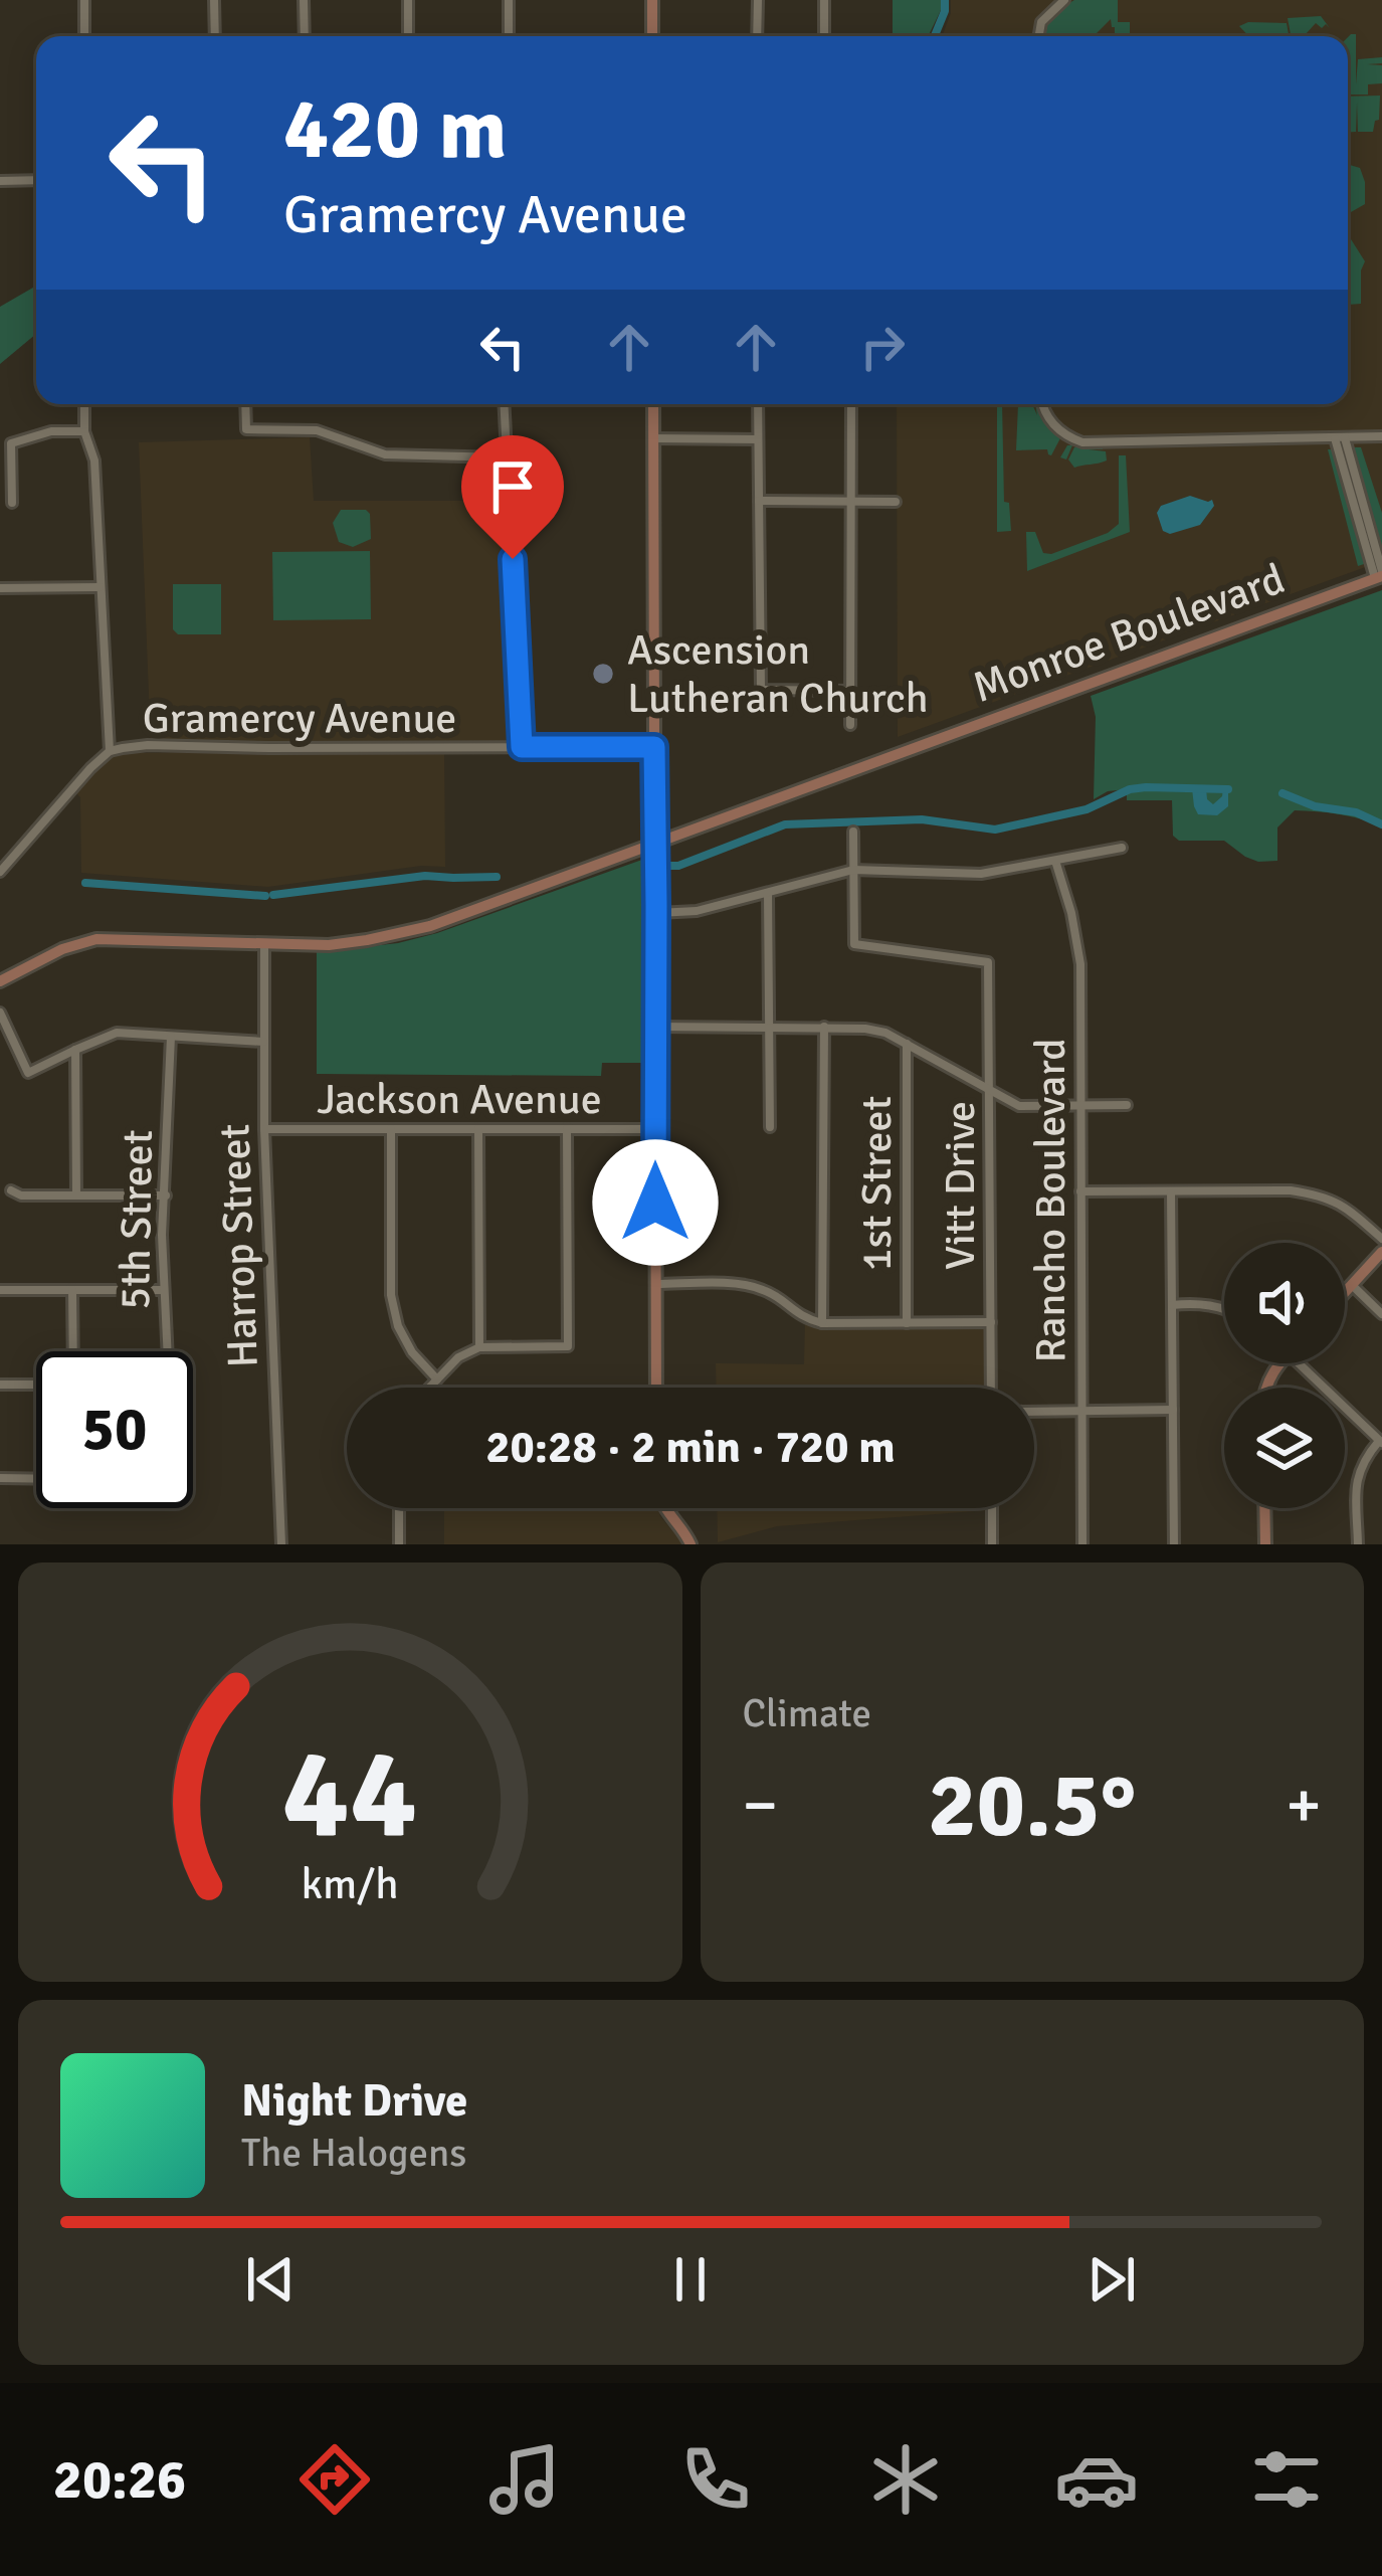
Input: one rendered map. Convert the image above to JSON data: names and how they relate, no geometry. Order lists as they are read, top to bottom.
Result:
{
  "streets": {
    "main road": ["Monroe Boulevard"],
    "street": [
      "Gramercy Avenue",
      "Jackson Avenue",
      "1st Street",
      "Vitt Drive",
      "Rancho Boulevard",
      "5th Street",
      "Harrop Street"
    ]
  },
  "crossings": [
    ["Monroe Boulevard", "Harrop Street"],
    ["Jackson Avenue", "Harrop Street"]
  ],
  "places": ["Ascension Lutheran Church"],
  "page": {
    "turn": ["420 m", "Gramercy Avenue"],
    "limit": "50",
    "trip": "20:28 · 2 min · 720 m",
    "tile": "Climate",
    "heat": ["−", "20.5°", "+"],
    "song": ["Night Drive", "The Halogens"],
    "tabs": "20:26",
    "gauge": ["44", "km/h"]
  }
}
